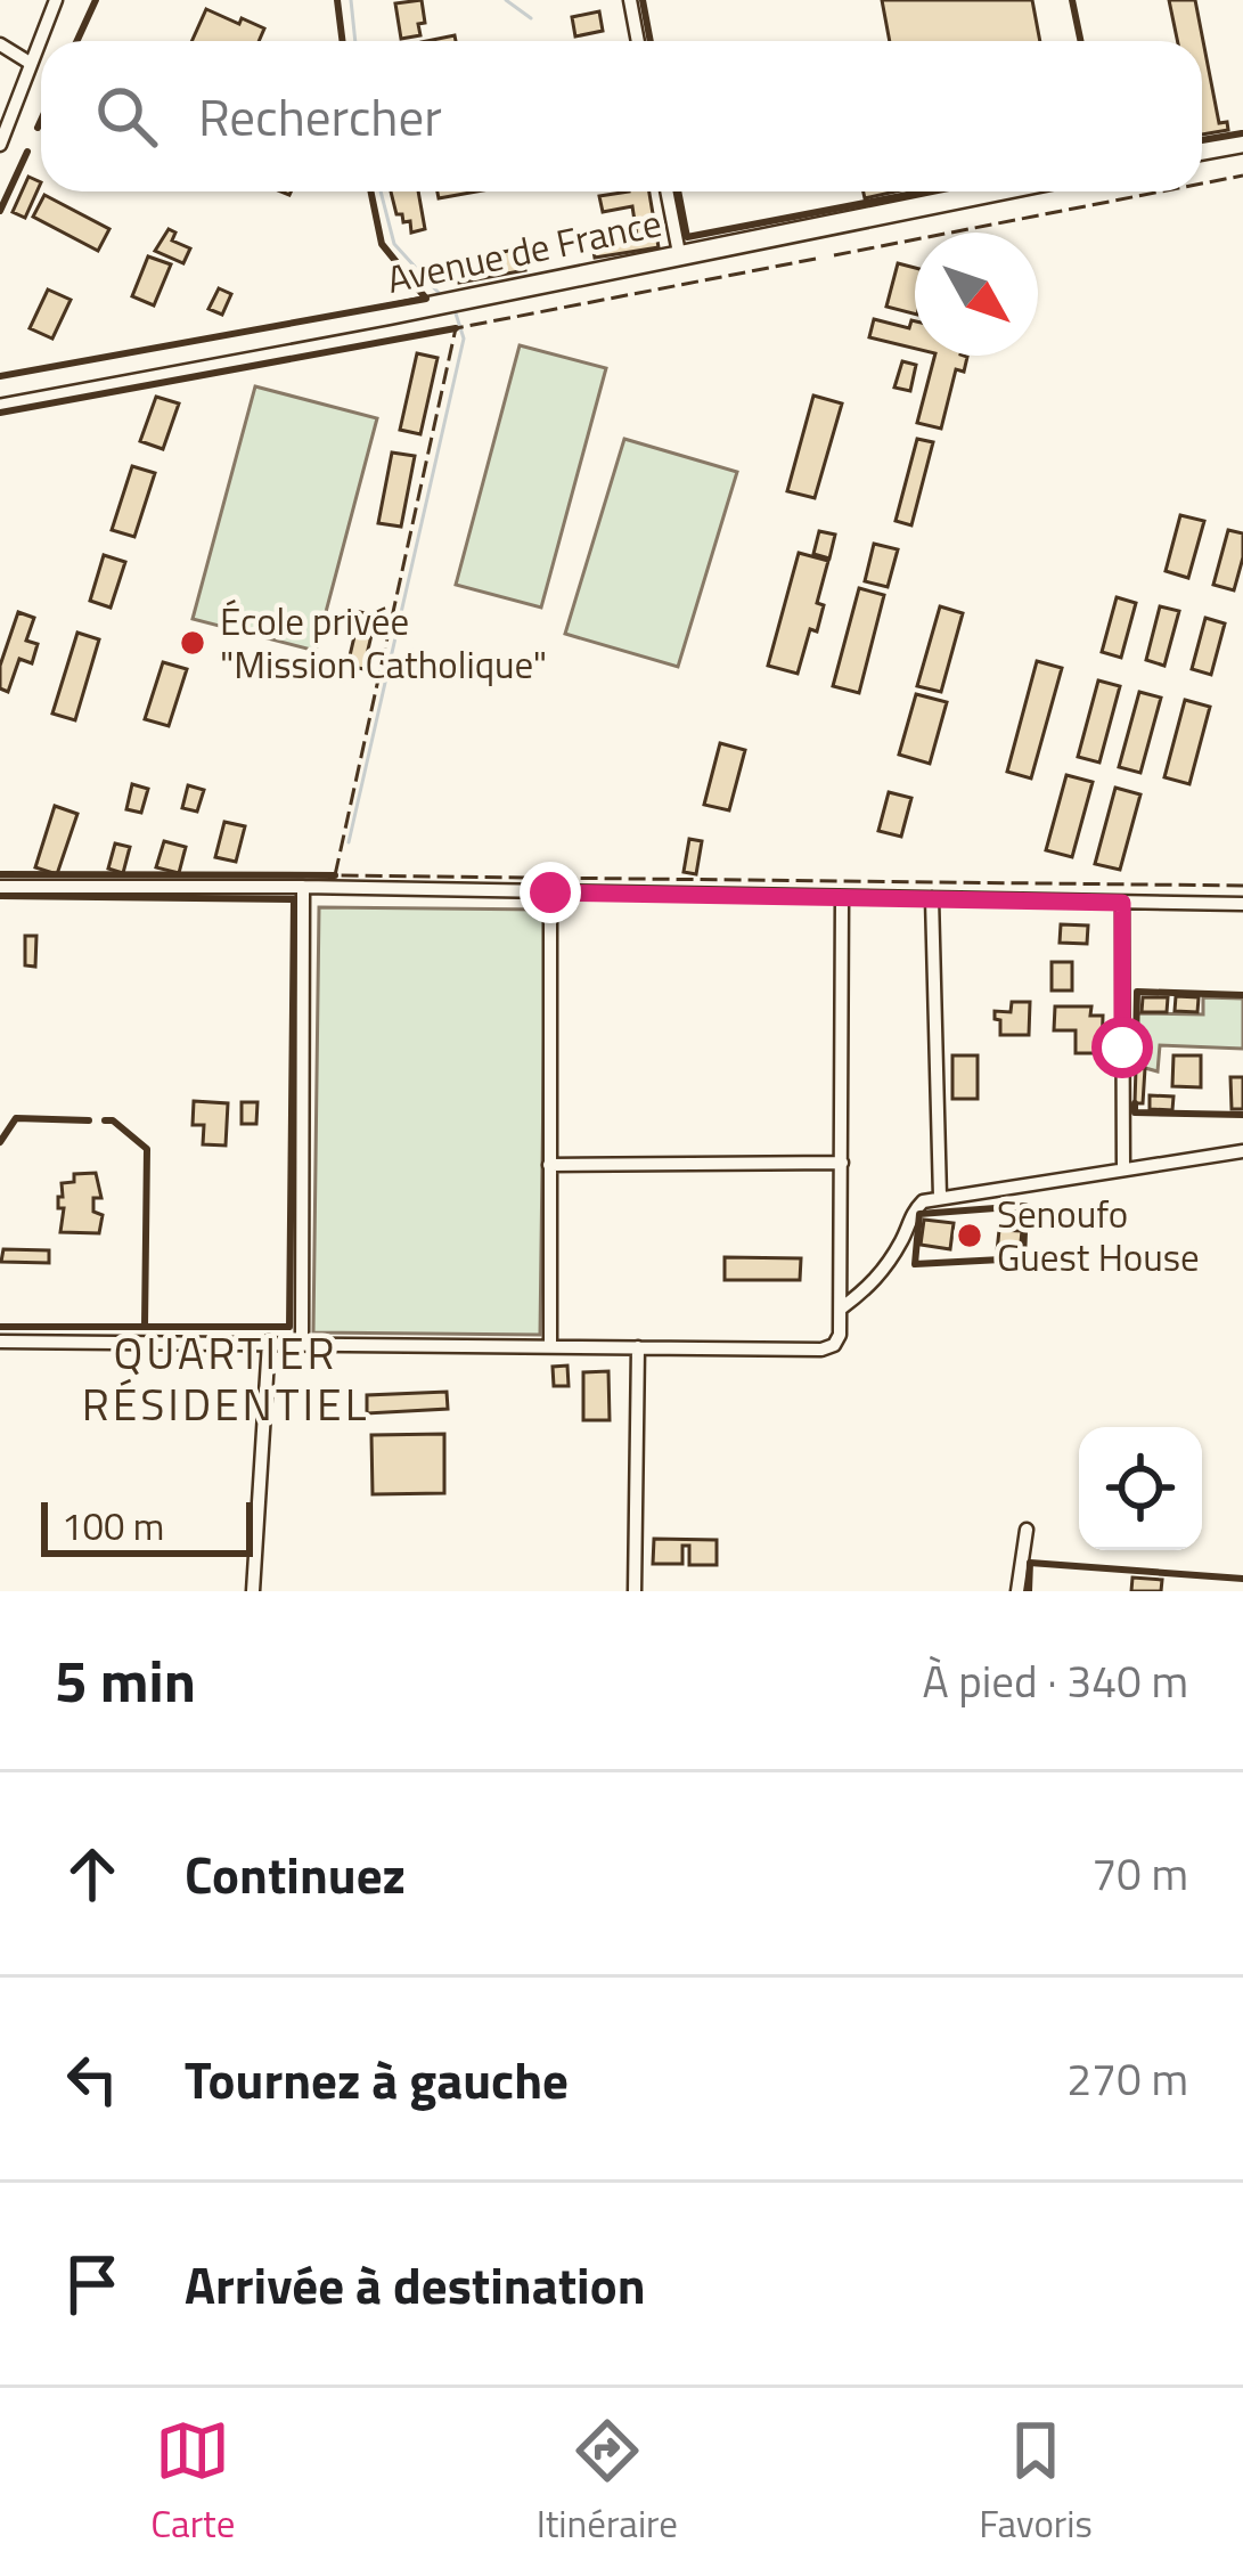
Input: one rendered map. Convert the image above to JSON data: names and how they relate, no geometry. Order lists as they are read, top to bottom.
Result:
{
  "streets": {
    "main road": ["Avenue de France"]
  },
  "districts": ["QUARTIER RÉSIDENTIEL"],
  "places": ["École privée \"Mission Catholique\"", "Senoufo Guest House"],
  "scale_bar": "100 m",
  "north": "bottom right",
  "page": {
    "search": "Rechercher",
    "scale": "100 m",
    "heading": ["5 min", "À pied · 340 m"],
    "list": [
      ["Continuez", "70 m"],
      ["Tournez à gauche", "270 m"],
      "Arrivée à destination"
    ],
    "nav": ["Carte", "Itinéraire", "Favoris"]
  }
}
